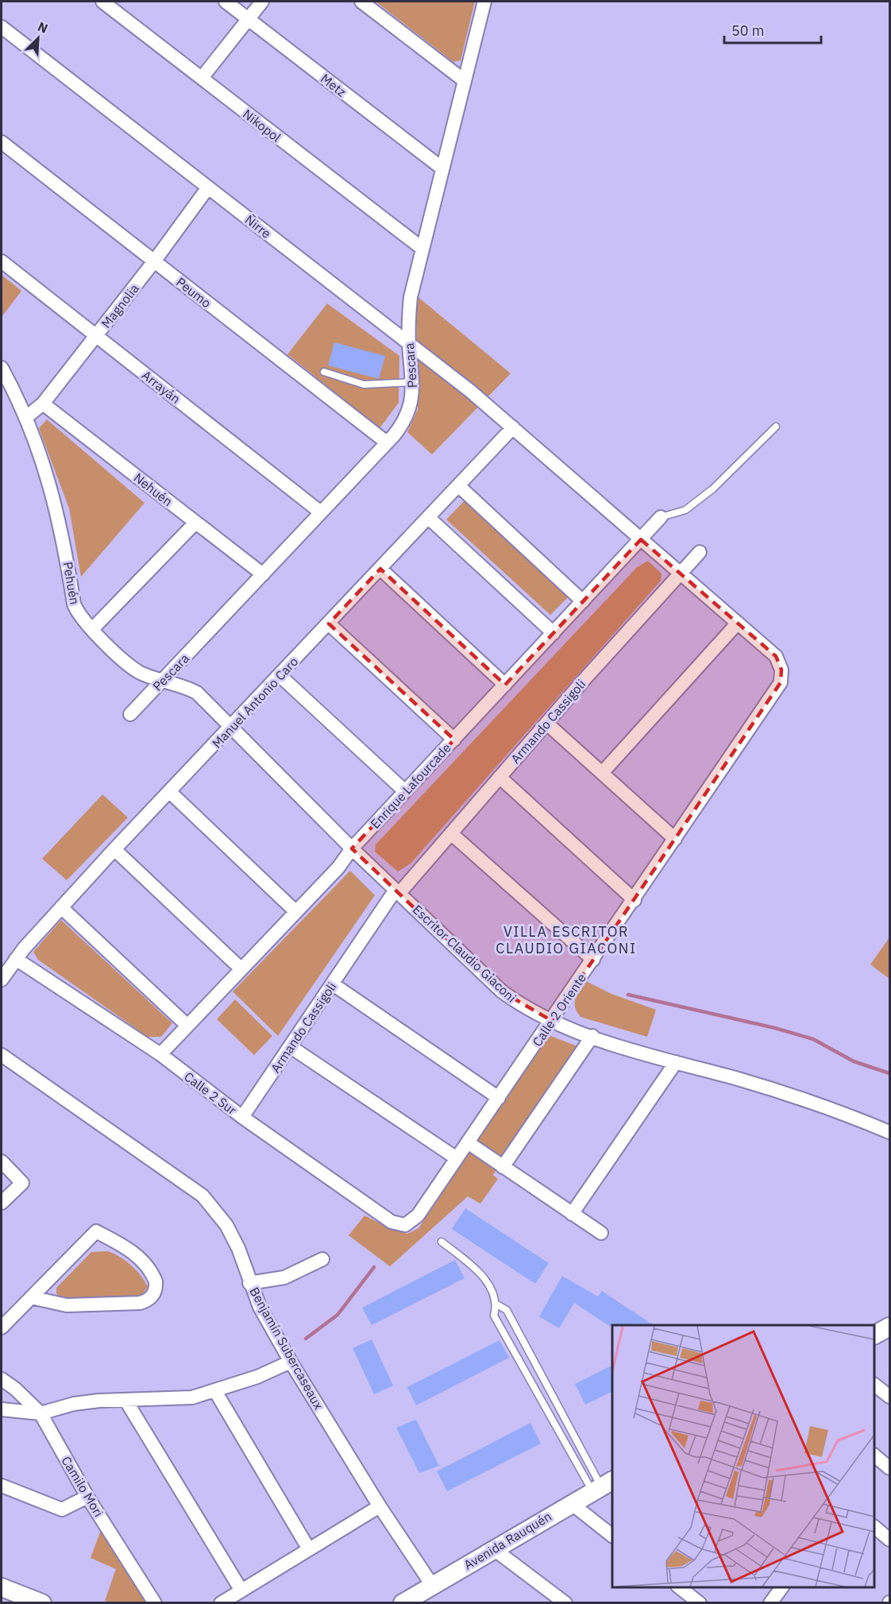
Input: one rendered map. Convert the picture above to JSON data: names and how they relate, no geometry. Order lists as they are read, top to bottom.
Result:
{
  "streets": {
    "main road": ["Avenida Rauquén"],
    "street": [
      "Metz",
      "Nikopol",
      "Ñirre",
      "Peumo",
      "Magnolia",
      "Pescara",
      "Arrayán",
      "Nehuén",
      "Pehuén",
      "Manuel Antonio Caro",
      "Armando Cassigoli",
      "Enrique Lafourcade",
      "Escritor Claudio Giaconi",
      "Calle 2 Oriente",
      "Calle 2 Sur",
      "Benjamín Subercaseaux",
      "Camilo Mori"
    ]
  },
  "crossings": [
    ["Metz", "Pescara"],
    ["Nikopol", "Pescara"],
    ["Ñirre", "Magnolia"],
    ["Ñirre", "Pescara"],
    ["Ñirre", "Manuel Antonio Caro"],
    ["Ñirre", "Armando Cassigoli"],
    ["Ñirre", "Enrique Lafourcade"],
    ["Ñirre", "Calle 2 Oriente"],
    ["Peumo", "Magnolia"],
    ["Peumo", "Pescara"],
    ["Magnolia", "Arrayán"],
    ["Magnolia", "Nehuén"],
    ["Magnolia", "Pehuén"],
    ["Pescara", "Arrayán"],
    ["Pescara", "Nehuén"],
    ["Pescara", "Pehuén"],
    ["Pehuén", "Manuel Antonio Caro"],
    ["Pehuén", "Escritor Claudio Giaconi"],
    ["Manuel Antonio Caro", "Escritor Claudio Giaconi"],
    ["Manuel Antonio Caro", "Calle 2 Sur"],
    ["Armando Cassigoli", "Escritor Claudio Giaconi"],
    ["Armando Cassigoli", "Calle 2 Sur"],
    ["Enrique Lafourcade", "Escritor Claudio Giaconi"],
    ["Enrique Lafourcade", "Calle 2 Sur"],
    ["Escritor Claudio Giaconi", "Calle 2 Oriente"],
    ["Calle 2 Oriente", "Calle 2 Sur"],
    ["Benjamín Subercaseaux", "Avenida Rauquén"]
  ],
  "districts": ["VILLA ESCRITOR CLAUDIO GIACONI"],
  "scale_bar": "50 m",
  "north": "top right"
}
